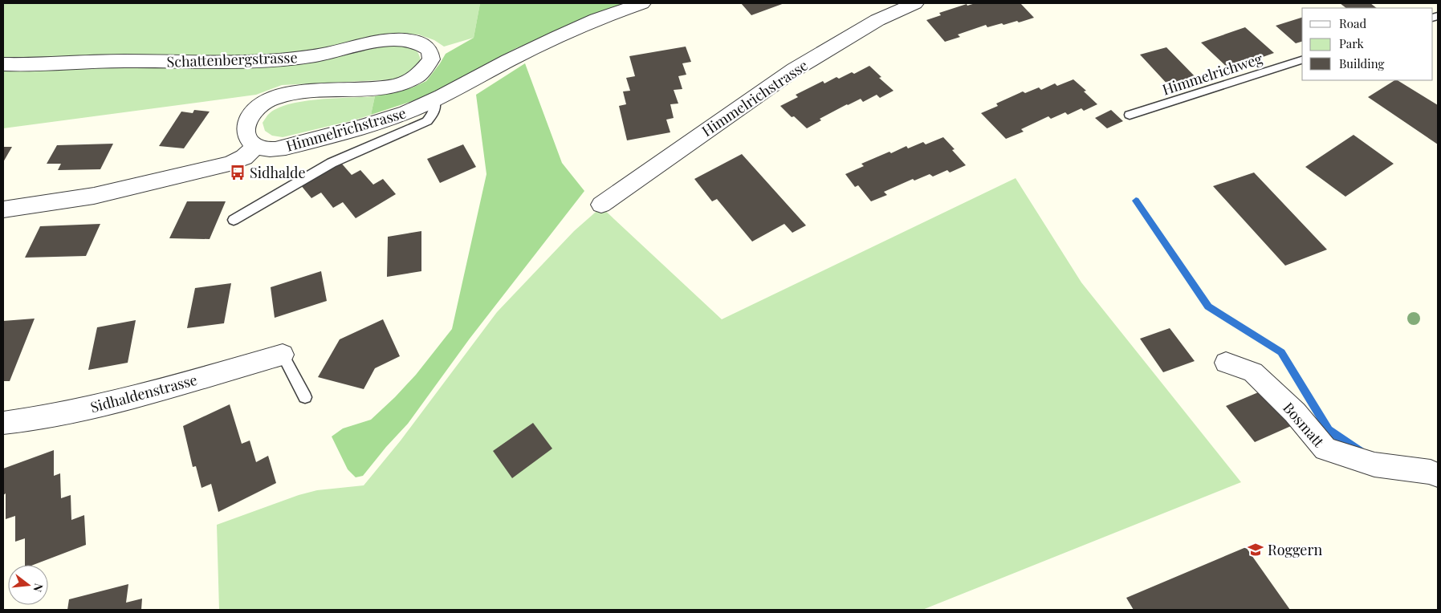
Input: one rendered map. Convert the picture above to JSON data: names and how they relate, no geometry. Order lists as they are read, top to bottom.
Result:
{
  "streets": {
    "street": [
      "Schattenbergstrasse",
      "Himmelrichstrasse",
      "Sidhaldenstrasse",
      "Bosmatt"
    ],
    "lane": ["Himmelrichweg"]
  },
  "crossings": [
    ["Schattenbergstrasse", "Himmelrichstrasse"]
  ],
  "places": {
    "bus stop": ["Sidhalde"],
    "school or university": ["Roggern"]
  },
  "legend": ["Road", "Park", "Building"],
  "north": "right"
}
